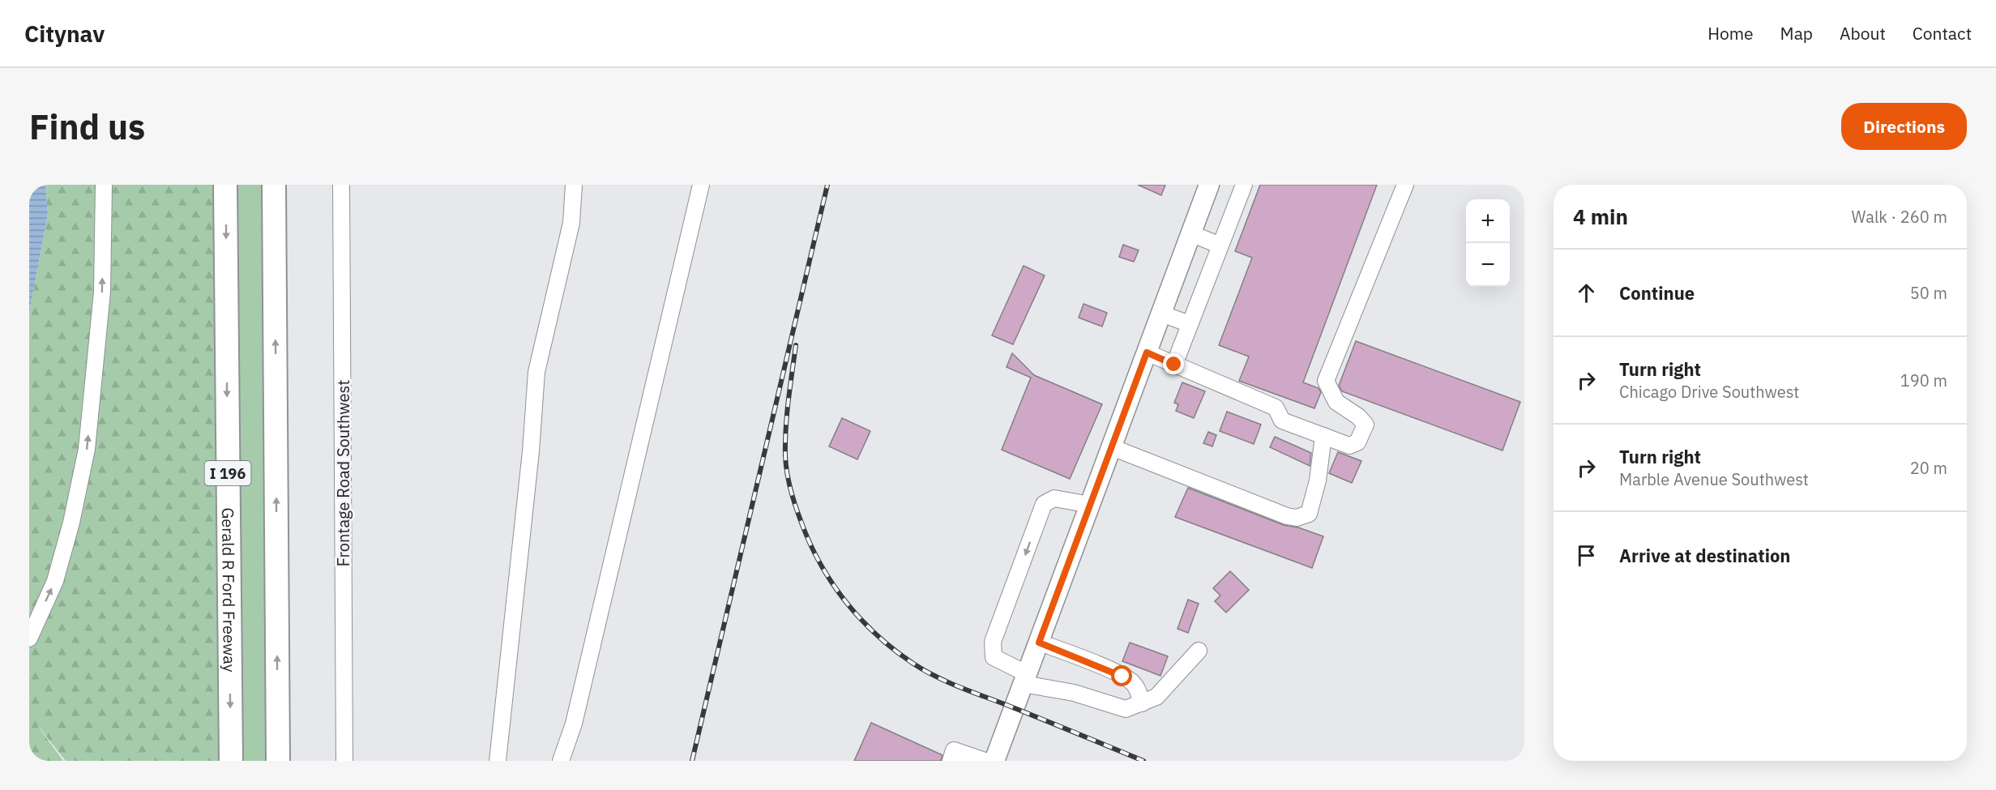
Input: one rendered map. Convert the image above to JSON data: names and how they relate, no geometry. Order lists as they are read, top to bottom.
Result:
{
  "streets": {
    "highway": ["I 196", "Gerald R Ford Freeway"],
    "street": ["Frontage Road Southwest"]
  },
  "page": {
    "header": "Citynav",
    "nav": [
      "Home",
      "Map",
      "About",
      "Contact"
    ],
    "buttons": "Directions",
    "title": "Find us",
    "heading": ["4 min", "Walk · 260 m"],
    "map_buttons": ["+", "−"],
    "list": [
      ["Continue", "50 m"],
      ["Turn right", "Chicago Drive Southwest", "190 m"],
      ["Turn right", "Marble Avenue Southwest", "20 m"],
      "Arrive at destination"
    ]
  }
}
